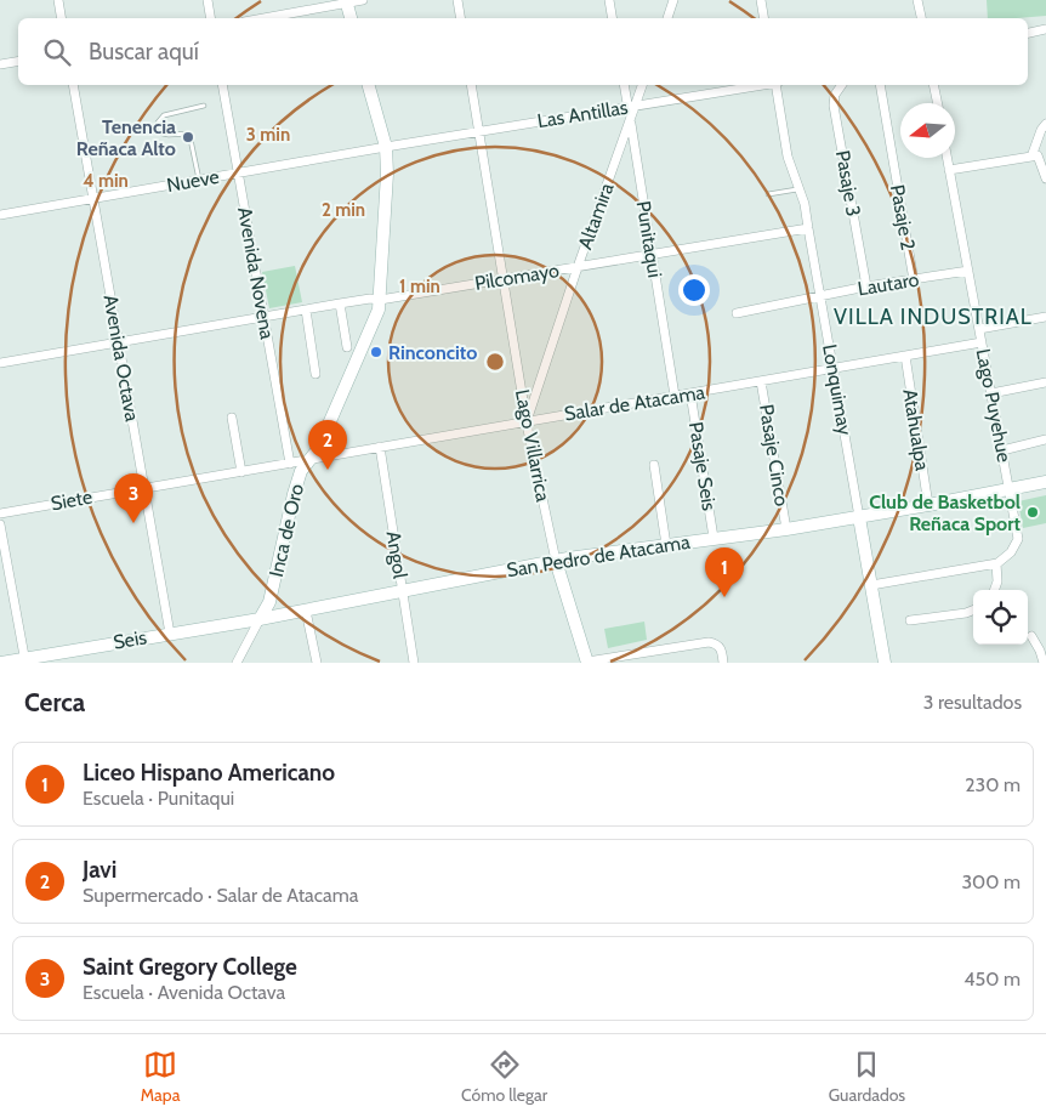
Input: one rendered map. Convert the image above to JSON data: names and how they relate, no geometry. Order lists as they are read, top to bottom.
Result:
{
  "streets": {
    "street": [
      "Las Antillas",
      "Nueve",
      "Pasaje 3",
      "Altamira",
      "Pasaje 2",
      "Punitaqui",
      "Avenida Novena",
      "Pilcomayo",
      "Lautaro",
      "Avenida Octava",
      "Lonquimay",
      "Salar de Atacama",
      "Lago Puyehue",
      "Atahualpa",
      "Lago Villarrica",
      "Pasaje Cinco",
      "Pasaje Seis",
      "Siete",
      "Inca de Oro",
      "Angol",
      "San Pedro de Atacama",
      "Seis"
    ]
  },
  "crossings": [
    ["Las Antillas", "Nueve"],
    ["Las Antillas", "Punitaqui"],
    ["Las Antillas", "Lago Villarrica"],
    ["Las Antillas", "Inca de Oro"],
    ["Nueve", "Avenida Novena"],
    ["Nueve", "Avenida Octava"],
    ["Nueve", "Inca de Oro"],
    ["Pasaje 3", "Lautaro"],
    ["Altamira", "Punitaqui"],
    ["Altamira", "Pilcomayo"],
    ["Altamira", "Salar de Atacama"],
    ["Altamira", "Lago Villarrica"],
    ["Pasaje 2", "Lautaro"],
    ["Punitaqui", "Pilcomayo"],
    ["Punitaqui", "Salar de Atacama"],
    ["Avenida Novena", "Pilcomayo"],
    ["Avenida Novena", "Salar de Atacama"],
    ["Pilcomayo", "Avenida Octava"],
    ["Pilcomayo", "Lonquimay"],
    ["Pilcomayo", "Lago Villarrica"],
    ["Pilcomayo", "Inca de Oro"],
    ["Lautaro", "Lonquimay"],
    ["Lautaro", "Lago Puyehue"],
    ["Avenida Octava", "Salar de Atacama"],
    ["Avenida Octava", "Siete"],
    ["Avenida Octava", "Seis"],
    ["Lonquimay", "Salar de Atacama"],
    ["Lonquimay", "San Pedro de Atacama"],
    ["Salar de Atacama", "Lago Puyehue"],
    ["Salar de Atacama", "Atahualpa"],
    ["Salar de Atacama", "Lago Villarrica"],
    ["Salar de Atacama", "Pasaje Cinco"],
    ["Salar de Atacama", "Pasaje Seis"],
    ["Salar de Atacama", "Siete"],
    ["Salar de Atacama", "Inca de Oro"],
    ["Salar de Atacama", "Angol"],
    ["Lago Puyehue", "San Pedro de Atacama"],
    ["Atahualpa", "San Pedro de Atacama"],
    ["Lago Villarrica", "San Pedro de Atacama"],
    ["Pasaje Cinco", "San Pedro de Atacama"],
    ["Pasaje Seis", "San Pedro de Atacama"],
    ["Inca de Oro", "San Pedro de Atacama"],
    ["Inca de Oro", "Seis"],
    ["Angol", "San Pedro de Atacama"],
    ["San Pedro de Atacama", "Seis"]
  ],
  "districts": ["VILLA INDUSTRIAL"],
  "places": ["Tenencia Reñaca Alto", "Rinconcito", "Club de Basketbol Reñaca Sport"],
  "north": "left",
  "page": {
    "search": "Buscar aquí",
    "pins": ["2", "3", "1"],
    "heading": ["Cerca", "3 resultados"],
    "list": [
      {
        "mark": "1",
        "name": "Liceo Hispano Americano",
        "note": "Escuela · Punitaqui",
        "value": "230 m"
      },
      {
        "mark": "2",
        "name": "Javi",
        "note": "Supermercado · Salar de Atacama",
        "value": "300 m"
      },
      {
        "mark": "3",
        "name": "Saint Gregory College",
        "note": "Escuela · Avenida Octava",
        "value": "450 m"
      }
    ],
    "nav": ["Mapa", "Cómo llegar", "Guardados"]
  },
  "rings": [
    "3 min",
    "4 min",
    "2 min",
    "1 min"
  ]
}
